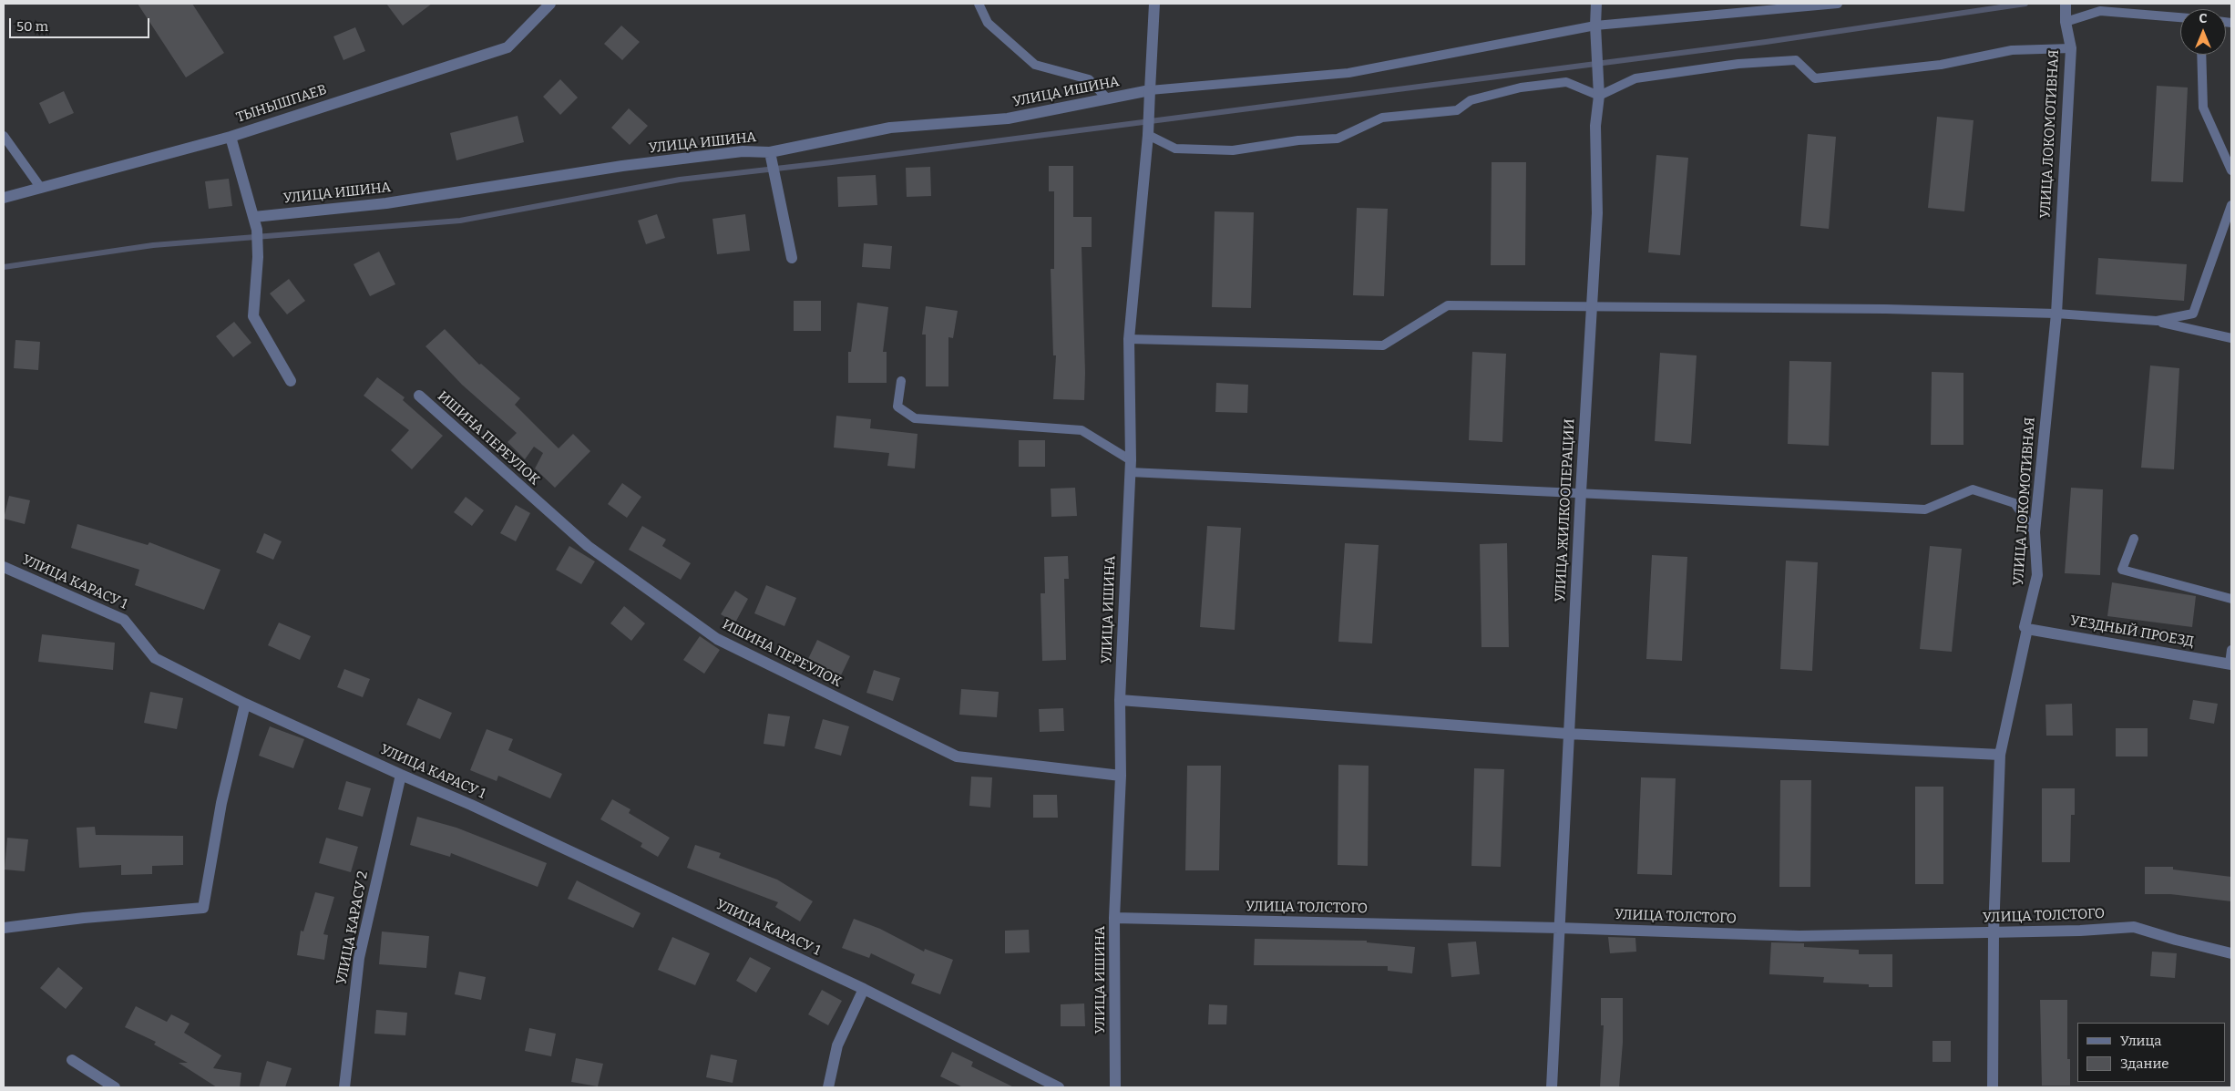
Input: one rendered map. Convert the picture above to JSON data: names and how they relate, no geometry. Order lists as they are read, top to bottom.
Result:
{
  "streets": {
    "street": [
      "УЛИЦА ИШИНА",
      "ТЫНЫШПАЕВ",
      "УЛИЦА ЛОКОМОТИВНАЯ",
      "ИШИНА ПЕРЕУЛОК",
      "УЛИЦА ЖИЛКООПЕРАЦИИ",
      "УЛИЦА КАРАСУ 1",
      "УЕЗДНЫЙ ПРОЕЗД",
      "УЛИЦА ТОЛСТОГО",
      "УЛИЦА КАРАСУ 2"
    ]
  },
  "crossings": [
    ["УЛИЦА ИШИНА", "ИШИНА ПЕРЕУЛОК"],
    ["УЛИЦА ИШИНА", "УЛИЦА ТОЛСТОГО"],
    ["УЛИЦА ЛОКОМОТИВНАЯ", "УЕЗДНЫЙ ПРОЕЗД"],
    ["УЛИЦА ЛОКОМОТИВНАЯ", "УЛИЦА ТОЛСТОГО"],
    ["УЛИЦА ЖИЛКООПЕРАЦИИ", "УЛИЦА ТОЛСТОГО"],
    ["УЛИЦА КАРАСУ 1", "УЛИЦА КАРАСУ 2"]
  ],
  "legend": ["Улица", "Здание"],
  "scale_bar": "50 m",
  "north": "top"
}
